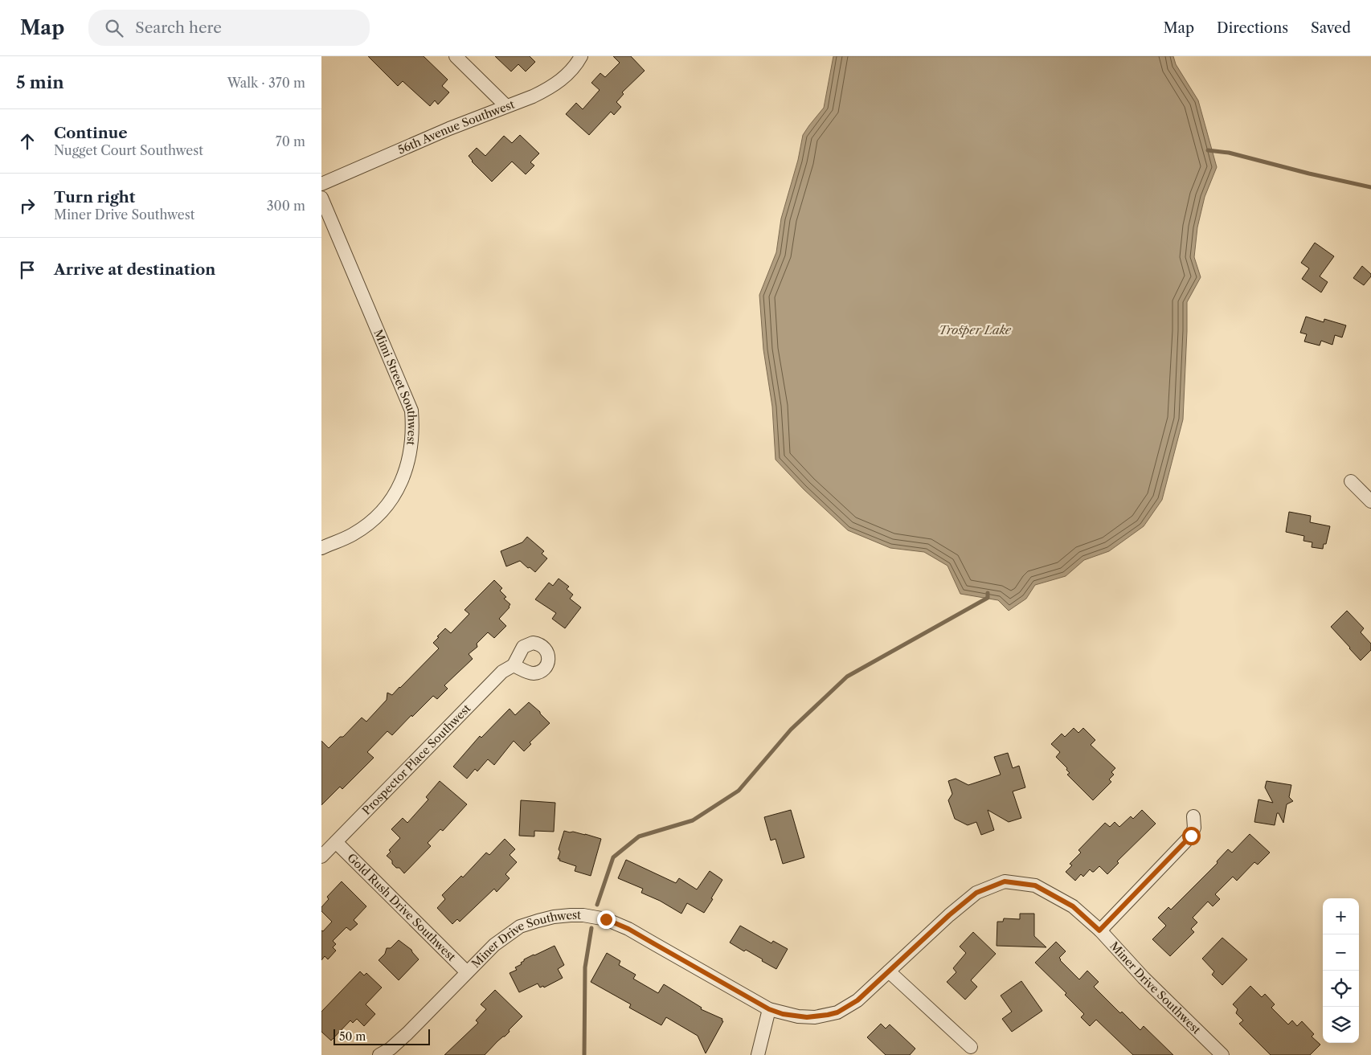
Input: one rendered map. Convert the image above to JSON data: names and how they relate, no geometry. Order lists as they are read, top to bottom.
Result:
{
  "streets": {
    "street": [
      "56th Avenue Southwest",
      "Mimi Street Southwest",
      "Prospector Place Southwest",
      "Gold Rush Drive Southwest",
      "Miner Drive Southwest"
    ]
  },
  "crossings": [
    ["Prospector Place Southwest", "Gold Rush Drive Southwest"],
    ["Gold Rush Drive Southwest", "Miner Drive Southwest"]
  ],
  "water": ["Trosper Lake"],
  "scale_bar": "50 m",
  "page": {
    "header": "Map",
    "search": "Search here",
    "nav": ["Map", "Directions", "Saved"],
    "heading": ["5 min", "Walk · 370 m"],
    "list": [
      ["Continue", "Nugget Court Southwest", "70 m"],
      ["Turn right", "Miner Drive Southwest", "300 m"],
      "Arrive at destination"
    ],
    "map_buttons": ["+", "−"],
    "scale": "50 m"
  }
}
